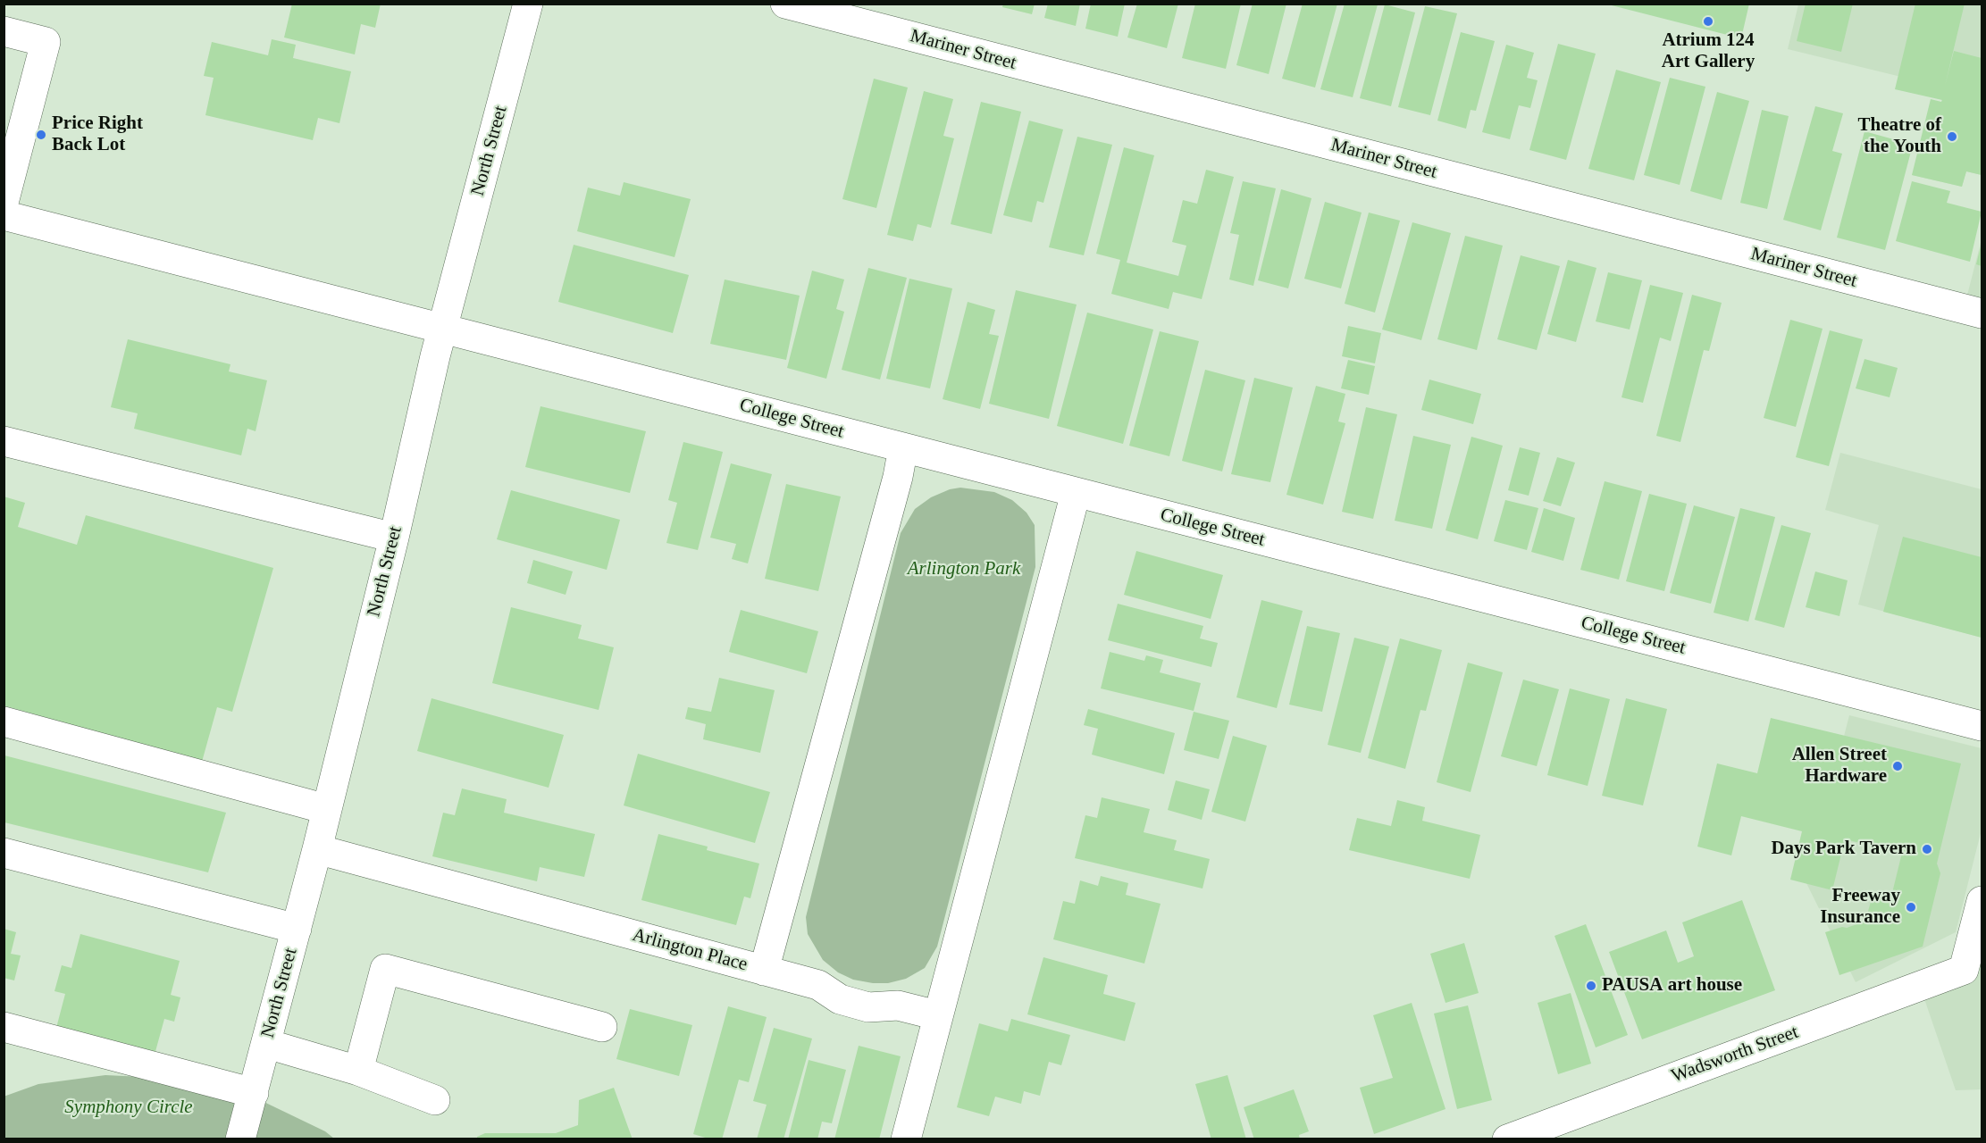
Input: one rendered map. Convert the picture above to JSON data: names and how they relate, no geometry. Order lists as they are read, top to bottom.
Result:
{
  "streets": {
    "street": [
      "Mariner Street",
      "North Street",
      "College Street",
      "Arlington Place",
      "Wadsworth Street"
    ]
  },
  "crossings": [
    ["North Street", "College Street"],
    ["North Street", "Arlington Place"]
  ],
  "parks": ["Arlington Park", "Symphony Circle"],
  "places": [
    "Atrium 124 Art Gallery",
    "Price Right Back Lot",
    "Theatre of the Youth",
    "Allen Street Hardware",
    "Days Park Tavern",
    "Freeway Insurance",
    "PAUSA art house"
  ]
}
